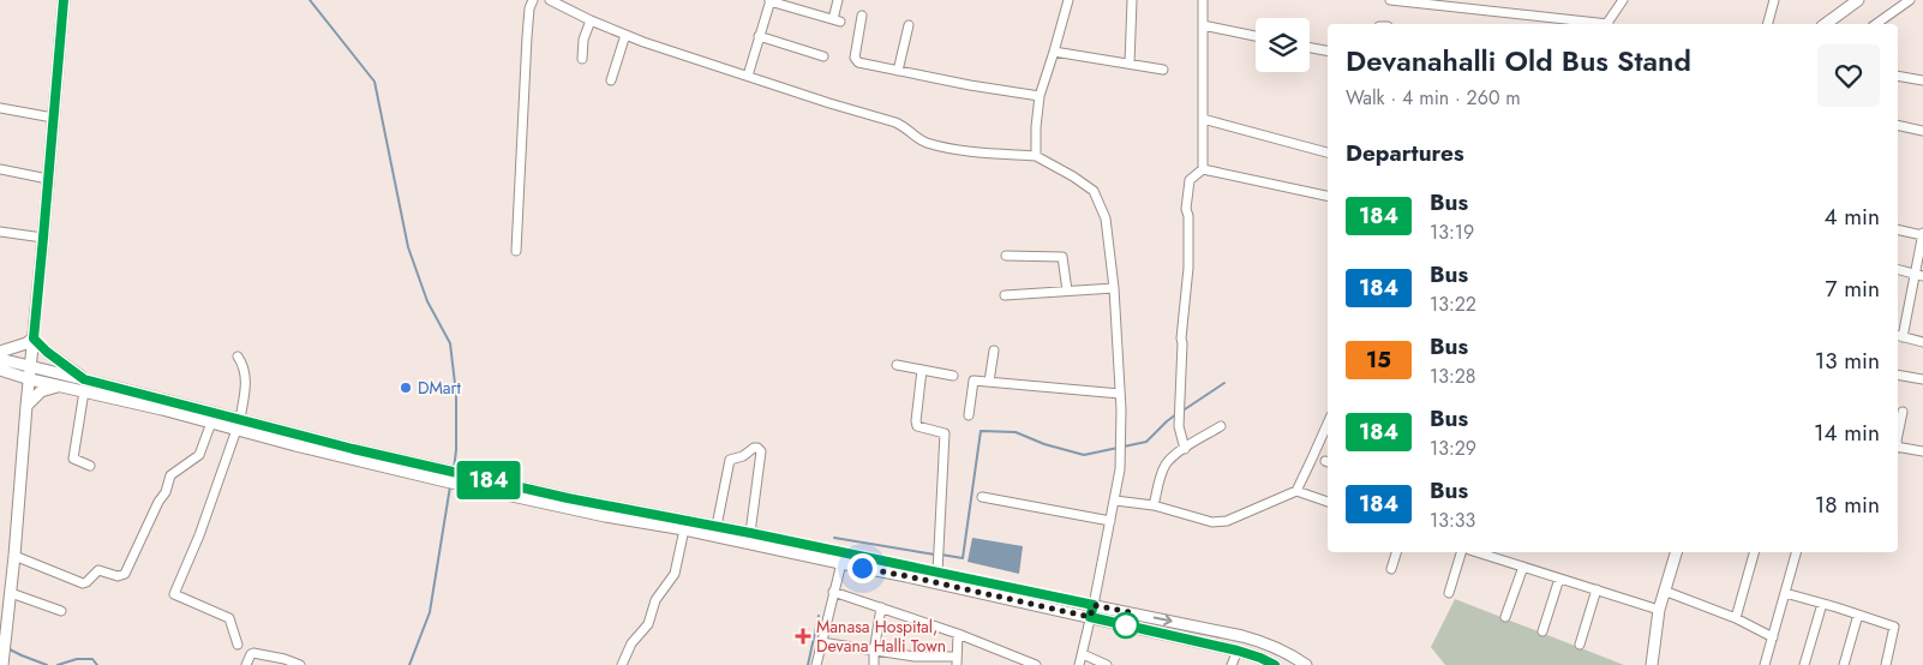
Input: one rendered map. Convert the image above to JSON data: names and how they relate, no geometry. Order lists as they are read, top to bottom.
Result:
{
  "places": {
    "other": ["DMart"],
    "health": ["Manasa Hospital, Devana Halli Town"]
  },
  "lines": ["bus line 184"],
  "page": {
    "on_map": "184",
    "heading": [
      ["Devanahalli Old Bus Stand", "Walk · 4 min · 260 m"],
      "Departures"
    ],
    "list": [
      {
        "mark": "184",
        "name": "Bus",
        "note": "13:19",
        "value": "4 min"
      },
      {
        "mark": "184",
        "name": "Bus",
        "note": "13:22",
        "value": "7 min"
      },
      {
        "mark": "15",
        "name": "Bus",
        "note": "13:28",
        "value": "13 min"
      },
      {
        "mark": "184",
        "name": "Bus",
        "note": "13:29",
        "value": "14 min"
      },
      {
        "mark": "184",
        "name": "Bus",
        "note": "13:33",
        "value": "18 min"
      }
    ]
  }
}
